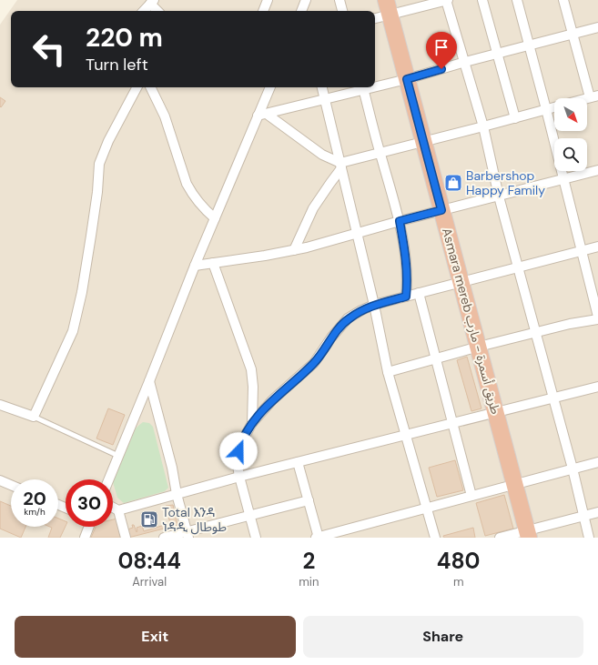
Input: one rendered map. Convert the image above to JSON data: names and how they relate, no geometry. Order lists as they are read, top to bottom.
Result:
{
  "streets": {
    "highway": ["Asmara mereb طريق أسمرة - مارب"]
  },
  "places": {
    "shop": ["Barbershop Happy Family"],
    "fuel station": ["Total እንዳ ነዳዲ طوطال"]
  },
  "north": "bottom right",
  "page": {
    "turn": ["220 m", "Turn left"],
    "speed": "20 km/h",
    "limit": "30",
    "eta": [
      "08:44",
      "Arrival",
      "2",
      "min",
      "480",
      "m"
    ],
    "buttons": ["Exit", "Share"]
  }
}
